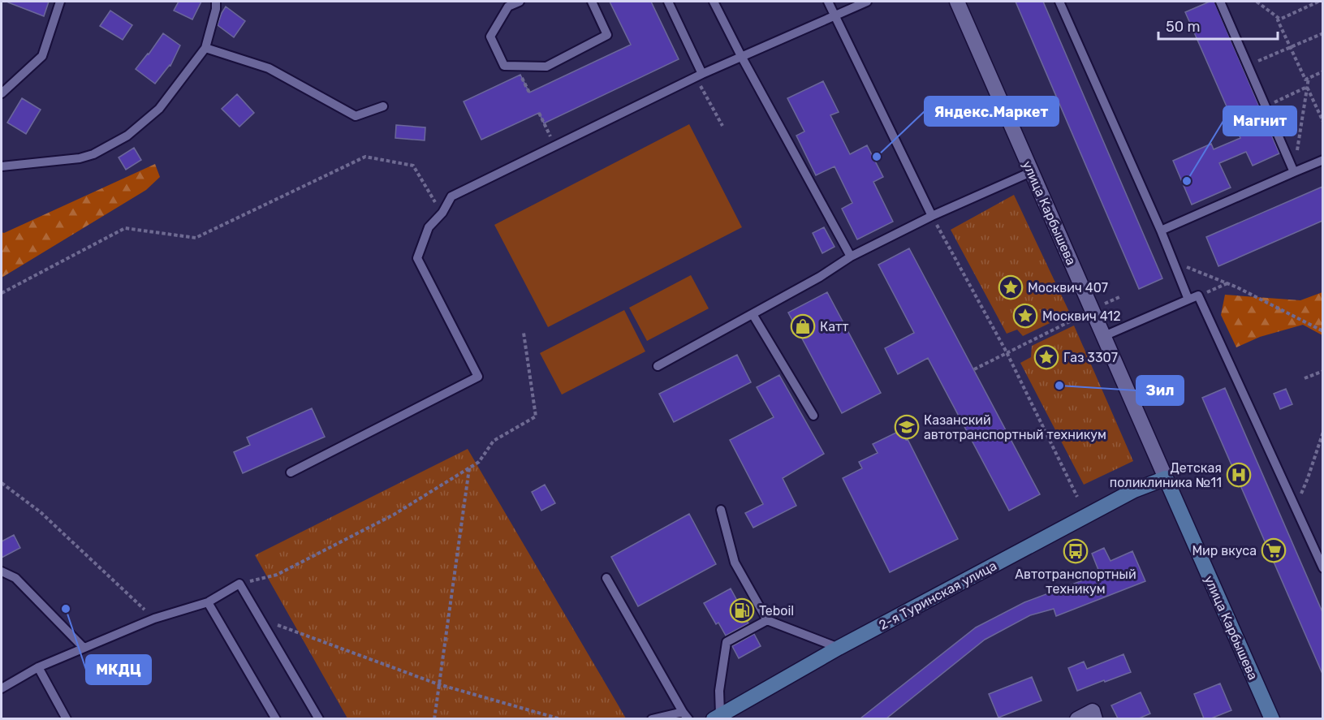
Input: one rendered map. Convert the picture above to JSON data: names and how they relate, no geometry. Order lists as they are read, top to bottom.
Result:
{
  "streets": {
    "street": ["улица Карбышева", "2-я Туринская улица"]
  },
  "crossings": [
    ["улица Карбышева", "2-я Туринская улица"]
  ],
  "places": {
    "other": [
      "Яндекс.Маркет",
      "Магнит",
      "Зил",
      "МКДЦ"
    ],
    "place": ["Москвич 407", "Москвич 412", "Газ 3307"],
    "shop": ["Катт"],
    "school or university": ["Казанский автотранспортный техникум"],
    "hospital": ["Детская поликлиника №11"],
    "supermarket": ["Мир вкуса"],
    "bus stop": ["Автотранспортный техникум"],
    "fuel station": ["Teboil"]
  },
  "scale_bar": "50 m"
}
